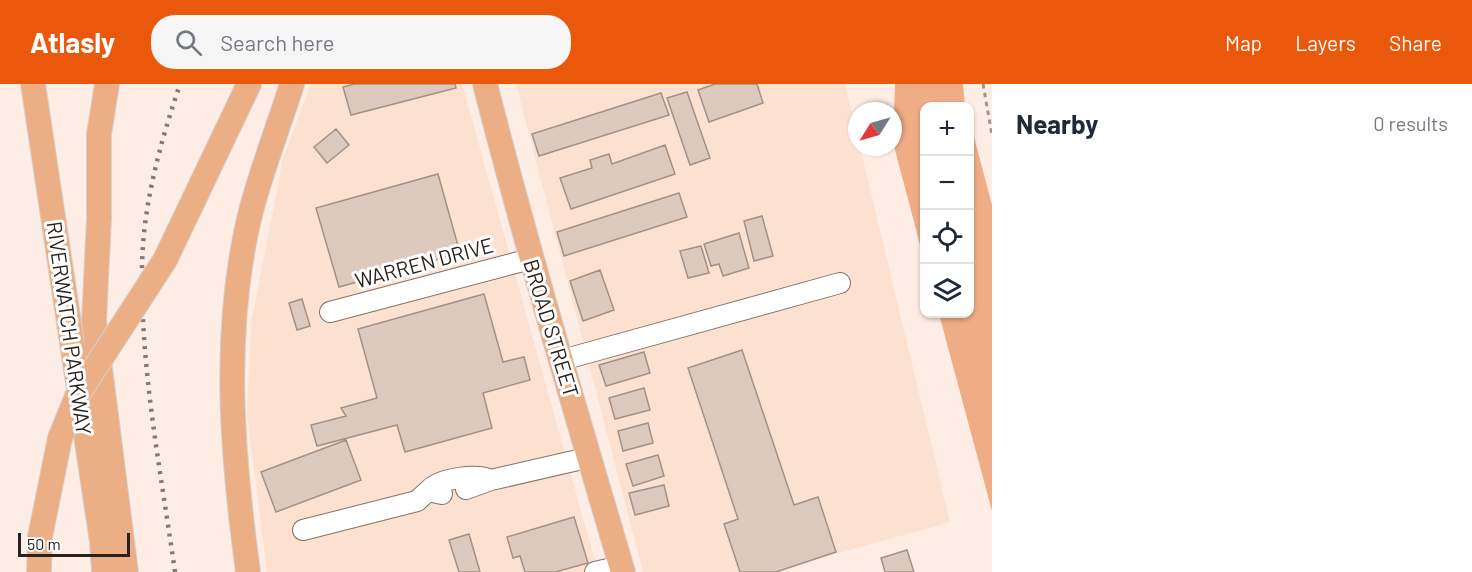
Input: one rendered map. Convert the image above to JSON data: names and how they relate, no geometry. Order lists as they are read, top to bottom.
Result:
{
  "streets": {
    "main road": ["RIVERWATCH PARKWAY", "BROAD STREET"],
    "street": ["WARREN DRIVE"]
  },
  "crossings": [
    ["WARREN DRIVE", "BROAD STREET"]
  ],
  "scale_bar": "50 m",
  "north": "bottom left",
  "page": {
    "header": "Atlasly",
    "search": "Search here",
    "nav": ["Map", "Layers", "Share"],
    "heading": ["Nearby", "0 results"],
    "map_buttons": ["+", "−"],
    "scale": "50 m"
  }
}
